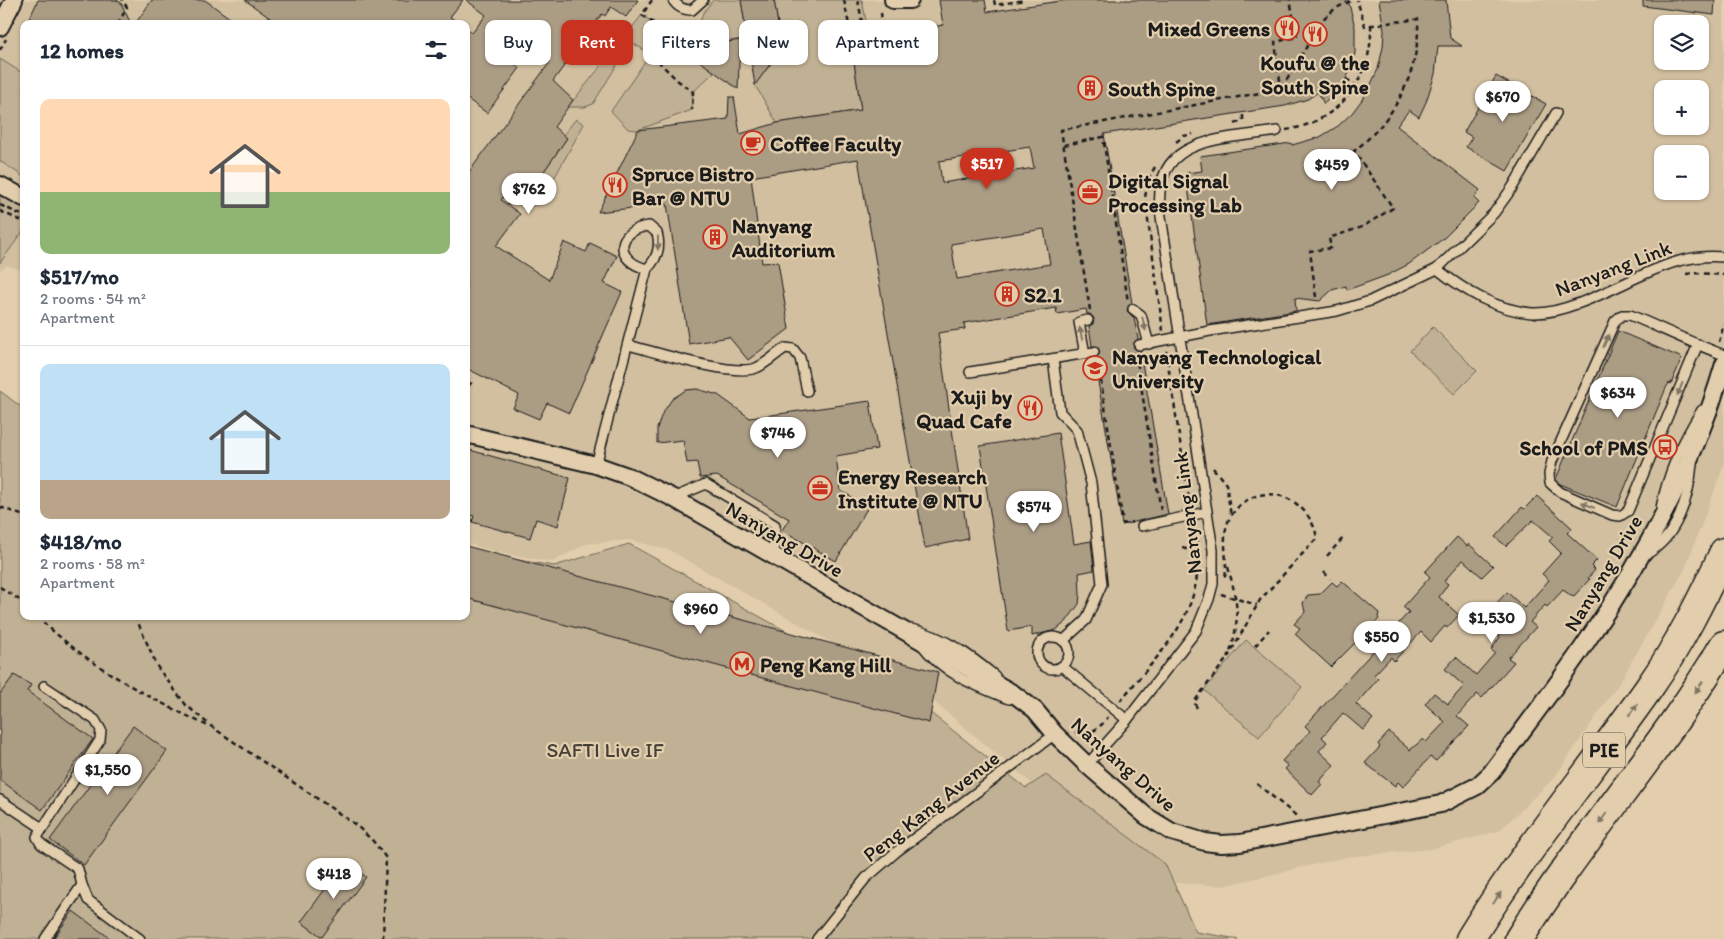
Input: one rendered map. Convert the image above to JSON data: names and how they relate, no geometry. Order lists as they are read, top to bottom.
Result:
{
  "streets": {
    "highway": ["PIE"],
    "street": ["Nanyang Drive"],
    "lane": ["Nanyang Link", "Peng Kang Avenue"]
  },
  "crossings": [
    ["Nanyang Link", "Nanyang Drive"],
    ["Nanyang Drive", "Peng Kang Avenue"]
  ],
  "parks": ["SAFTI Live IF"],
  "places": {
    "restaurant": [
      "Mixed Greens",
      "Koufu @ the South Spine",
      "Spruce Bistro Bar @ NTU",
      "Xuji by Quad Cafe"
    ],
    "building": ["South Spine", "Nanyang Auditorium", "S2.1"],
    "cafe": ["Coffee Faculty"],
    "office": ["Digital Signal Processing Lab", "Energy Research Institute @ NTU"],
    "school or university": ["Nanyang Technological University"],
    "bus stop": ["School of PMS"],
    "metro station": ["Peng Kang Hill"]
  },
  "page": {
    "map_buttons": ["+", "−"],
    "chip": [
      "Buy",
      "Rent",
      "Filters",
      "New",
      "Apartment"
    ],
    "heading": "12 homes",
    "list": [
      {
        "name": "$517/mo",
        "note": "2 rooms · 54 m² · Apartment"
      },
      {
        "name": "$418/mo",
        "note": "2 rooms · 58 m² · Apartment"
      }
    ],
    "price": [
      "$670",
      "$517",
      "$459",
      "$762",
      "$634",
      "$746",
      "$574",
      "$960",
      "$1,530",
      "$550",
      "$1,550",
      "$418"
    ]
  }
}
